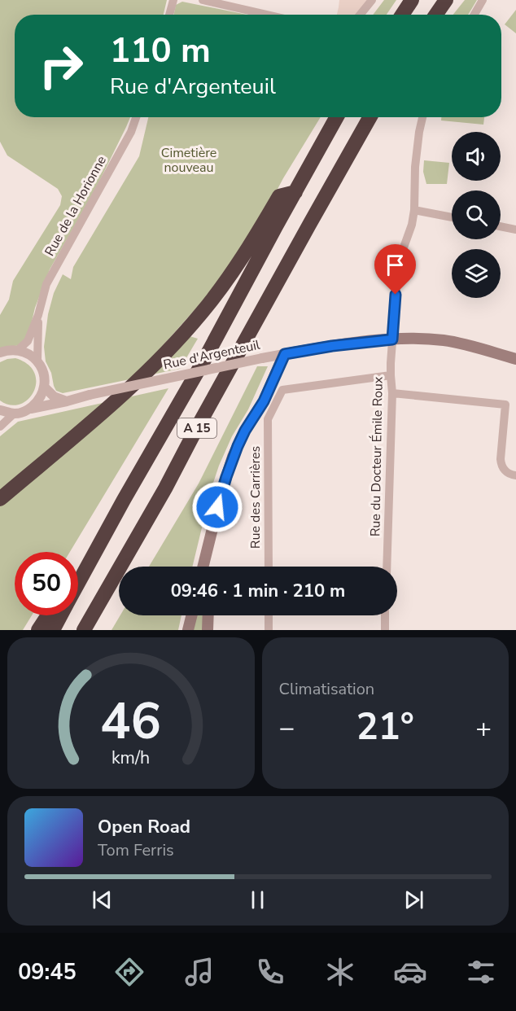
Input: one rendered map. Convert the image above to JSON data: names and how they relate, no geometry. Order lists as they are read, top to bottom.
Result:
{
  "streets": {
    "highway": ["A 15"],
    "main road": ["Rue d'Argenteuil"],
    "street": ["Rue de la Horionne", "Rue du Docteur Émile Roux", "Rue des Carrières"]
  },
  "crossings": [
    ["Rue d'Argenteuil", "Rue du Docteur Émile Roux"],
    ["Rue du Docteur Émile Roux", "Rue des Carrières"]
  ],
  "parks": ["Cimetière nouveau"],
  "page": {
    "turn": ["110 m", "Rue d'Argenteuil"],
    "limit": "50",
    "trip": "09:46 · 1 min · 210 m",
    "tile": "Climatisation",
    "heat": ["−", "21°", "+"],
    "song": ["Open Road", "Tom Ferris"],
    "tabs": "09:45",
    "gauge": ["46", "km/h"]
  }
}
